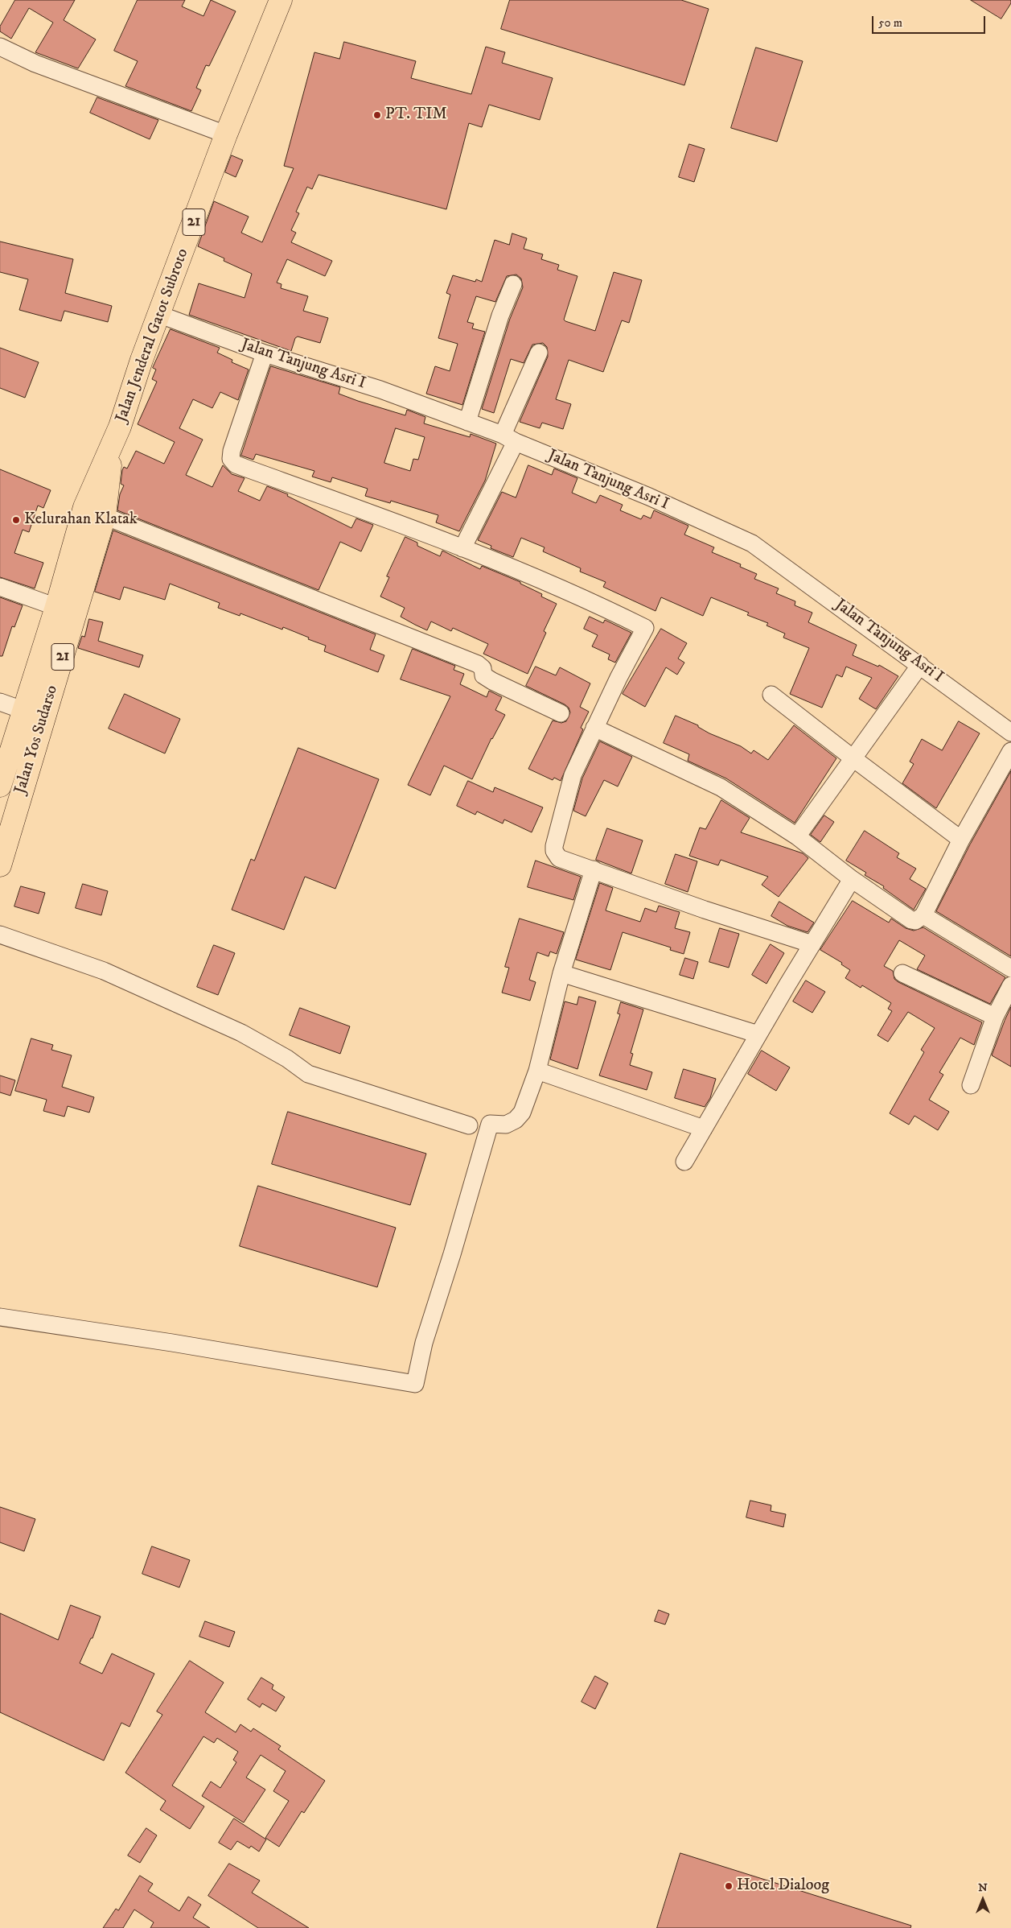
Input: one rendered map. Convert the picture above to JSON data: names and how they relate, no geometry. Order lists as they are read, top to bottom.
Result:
{
  "streets": {
    "highway": ["21", "Jalan Jenderal Gatot Subroto", "Jalan Yos Sudarso"],
    "street": ["Jalan Tanjung Asri I"]
  },
  "crossings": [
    ["Jalan Jenderal Gatot Subroto", "Jalan Tanjung Asri I"],
    ["Jalan Jenderal Gatot Subroto", "Jalan Yos Sudarso"]
  ],
  "places": ["PT. TIM", "Kelurahan Klatak", "Hotel Dialoog"],
  "scale_bar": "50 m",
  "north": "top"
}
